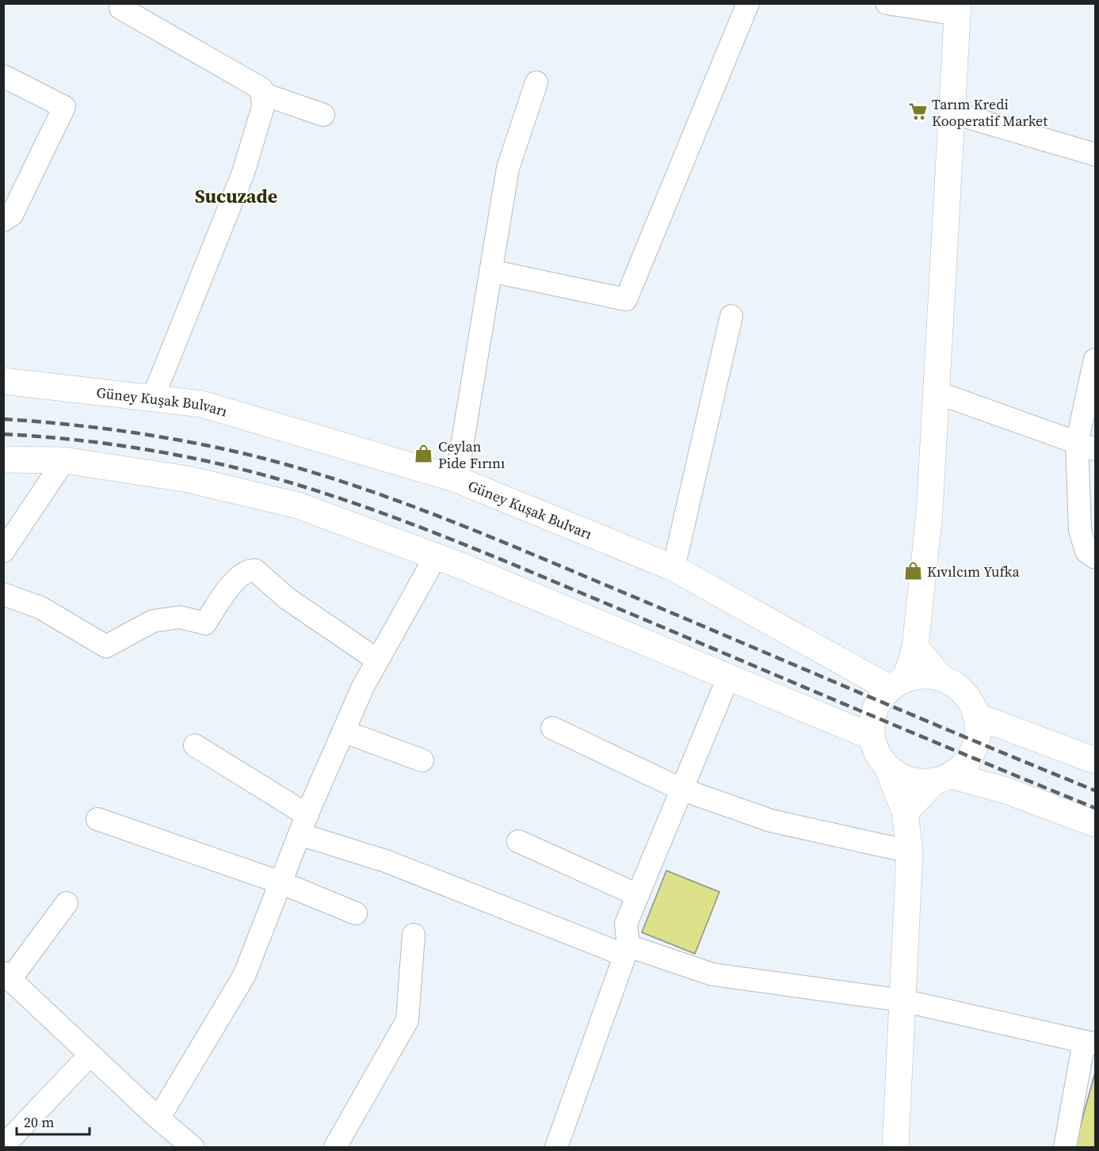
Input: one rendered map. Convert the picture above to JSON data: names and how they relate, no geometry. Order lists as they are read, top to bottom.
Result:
{
  "streets": {
    "main road": ["Güney Kuşak Bulvarı"]
  },
  "districts": ["Sucuzade"],
  "places": {
    "supermarket": ["Tarım Kredi Kooperatif Market"],
    "shop": ["Ceylan Pide Fırını", "Kıvılcım Yufka"]
  },
  "scale_bar": "20 m"
}
